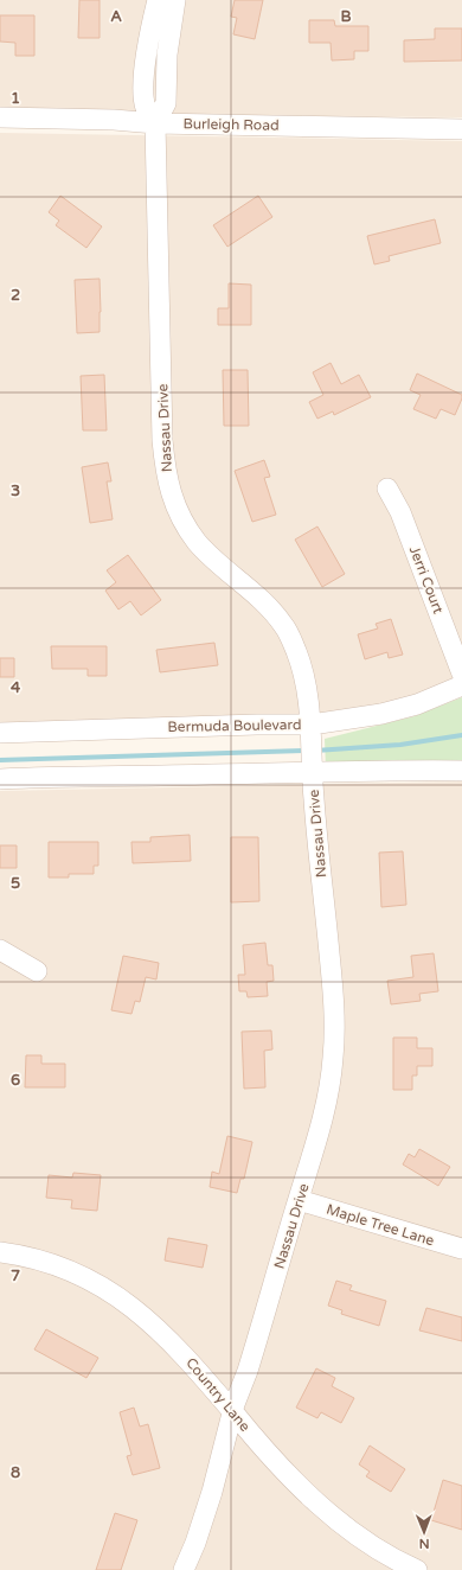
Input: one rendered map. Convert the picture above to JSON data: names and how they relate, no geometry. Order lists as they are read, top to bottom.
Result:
{
  "streets": {
    "street": [
      "Burleigh Road",
      "Nassau Drive",
      "Jerri Court",
      "Bermuda Boulevard",
      "Maple Tree Lane",
      "Country Lane"
    ]
  },
  "crossings": [
    ["Burleigh Road", "Nassau Drive"],
    ["Nassau Drive", "Bermuda Boulevard"],
    ["Nassau Drive", "Maple Tree Lane"],
    ["Nassau Drive", "Country Lane"]
  ],
  "north": "bottom",
  "grid": {
    "columns": ["A", "B"],
    "rows": [
      "1",
      "2",
      "3",
      "4",
      "5",
      "6",
      "7",
      "8"
    ]
  }
}
